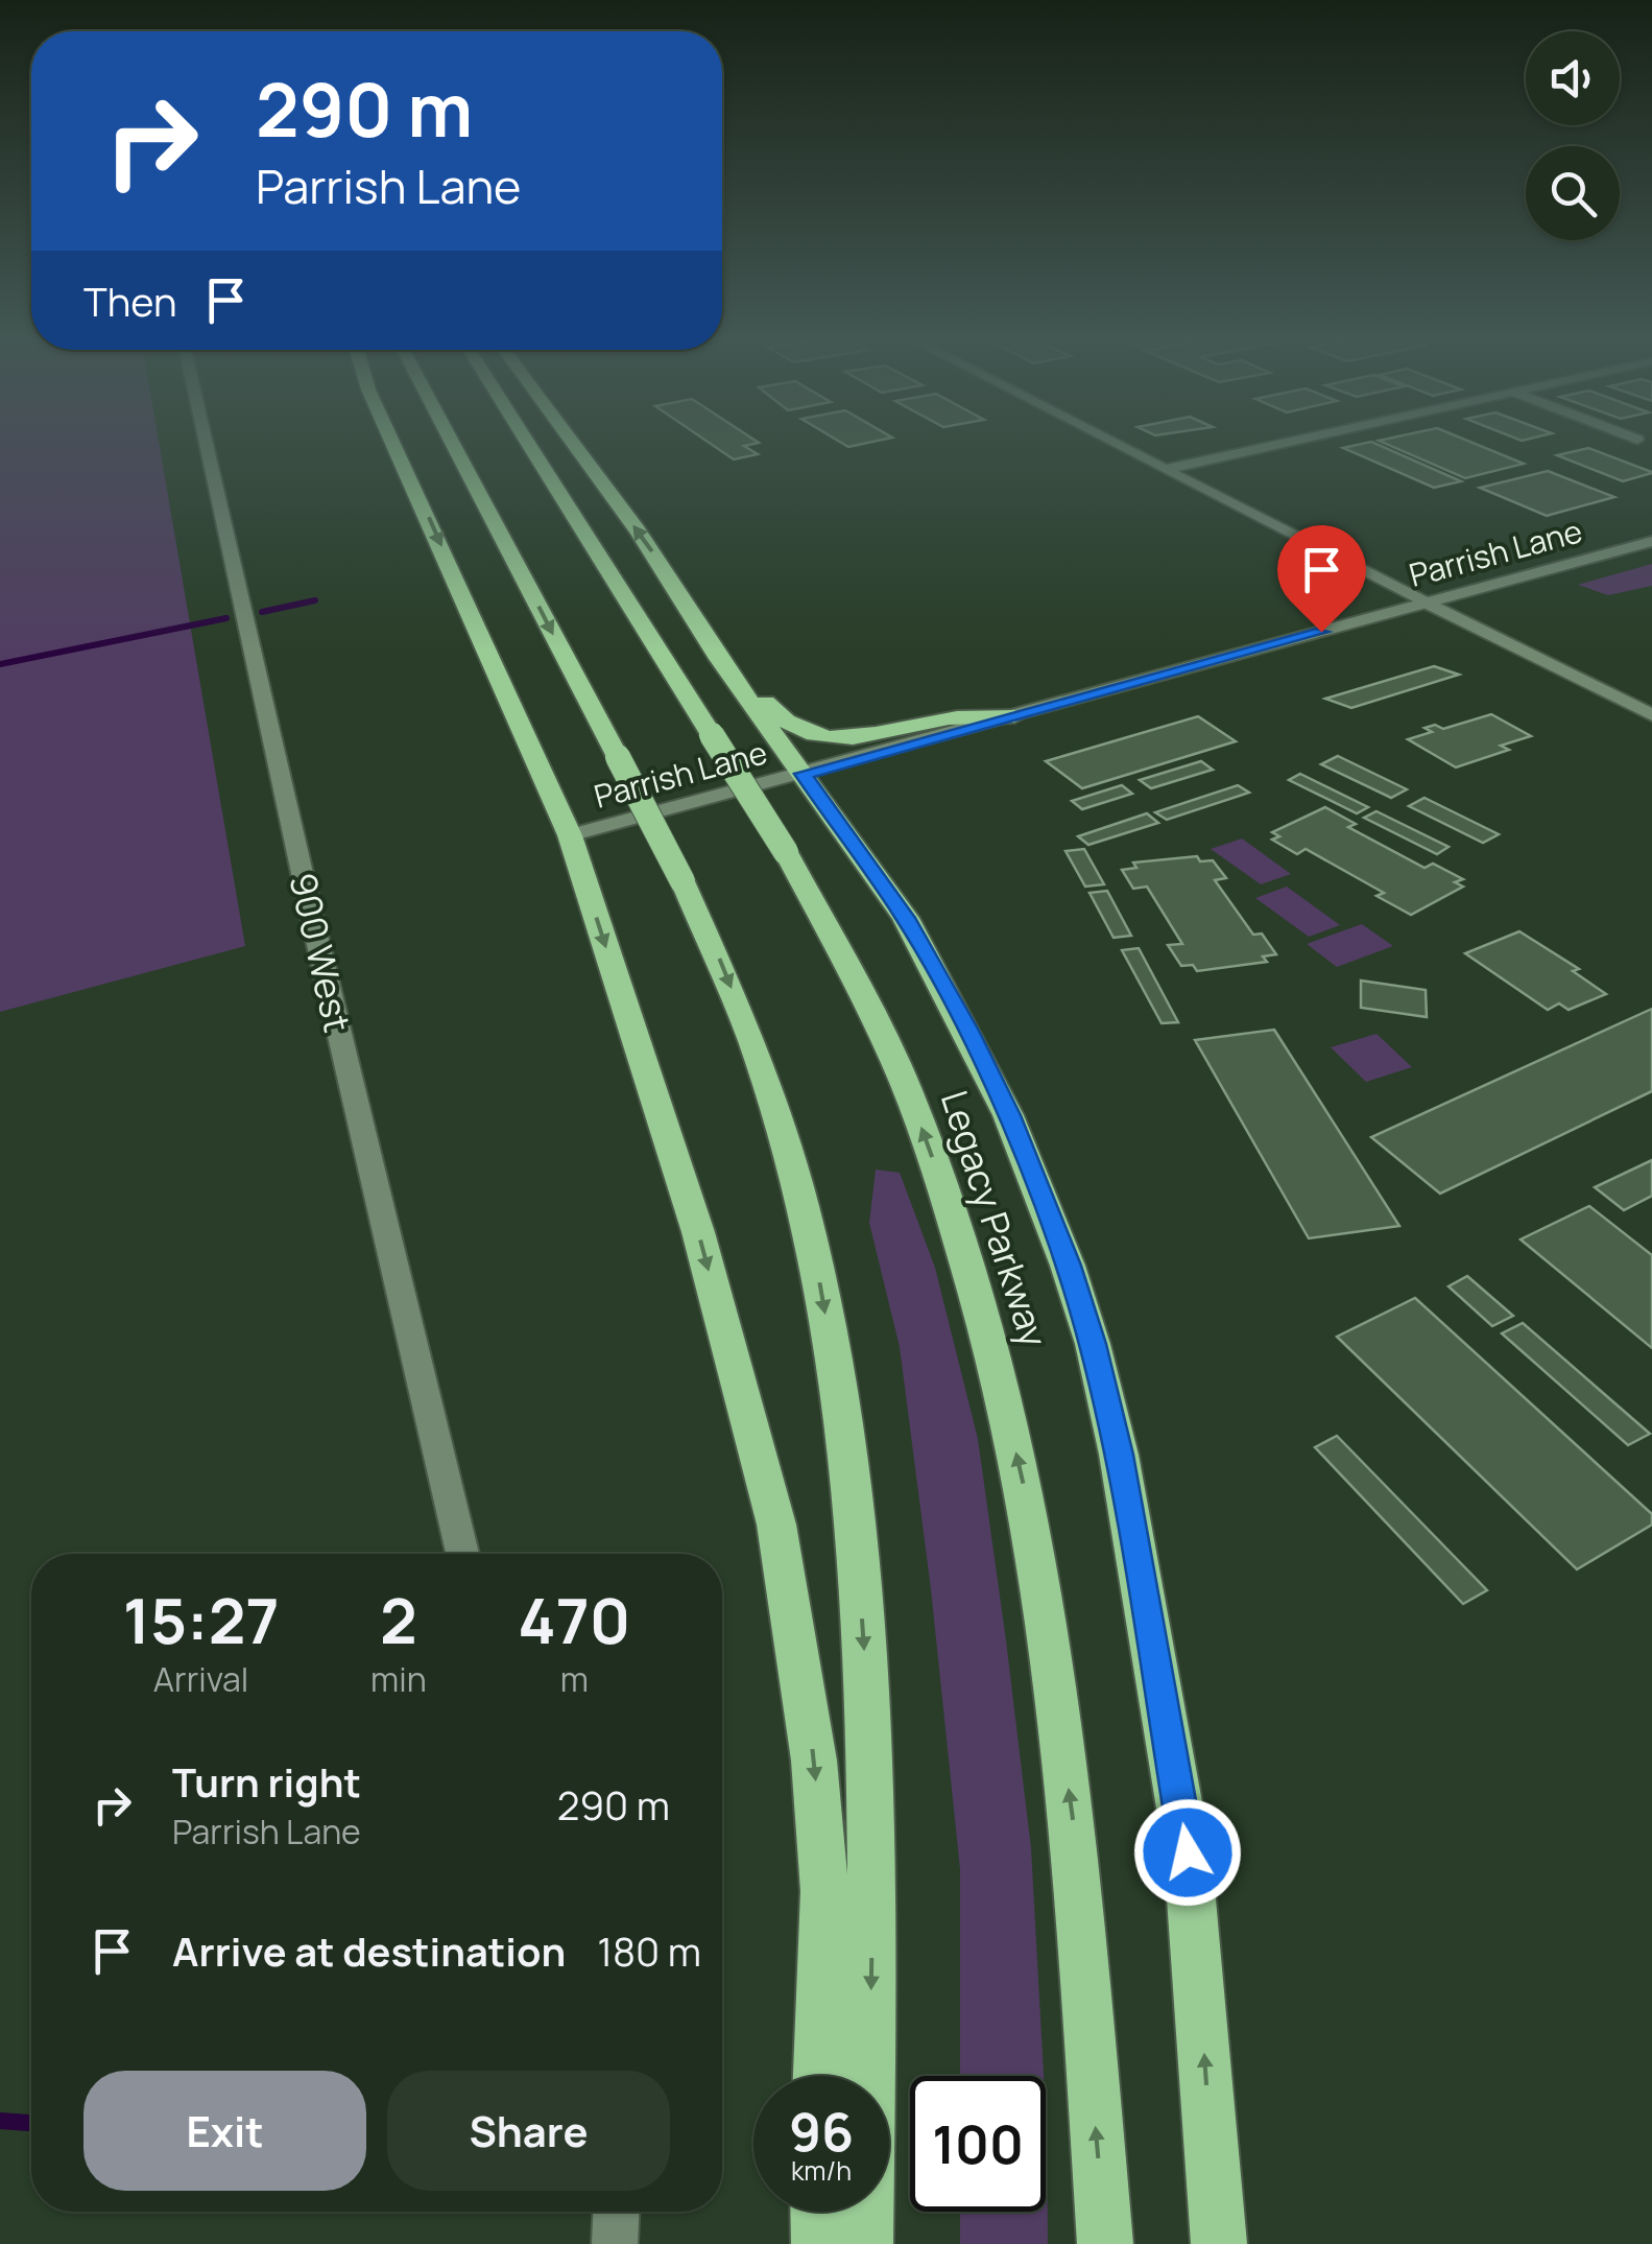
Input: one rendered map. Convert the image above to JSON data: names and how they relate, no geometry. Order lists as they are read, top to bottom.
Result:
{
  "streets": {
    "highway": ["Legacy Parkway"],
    "street": ["Parrish Lane", "900 West"]
  },
  "page": {
    "turn": ["290 m", "Parrish Lane"],
    "then": "Then",
    "eta": [
      "15:27",
      "Arrival",
      "2",
      "min",
      "470",
      "m"
    ],
    "list": [
      {
        "name": "Turn right",
        "note": "Parrish Lane",
        "value": "290 m"
      },
      {
        "name": "Arrive at destination",
        "value": "180 m"
      }
    ],
    "buttons": ["Exit", "Share"],
    "speed": "96 km/h",
    "limit": "100"
  }
}
